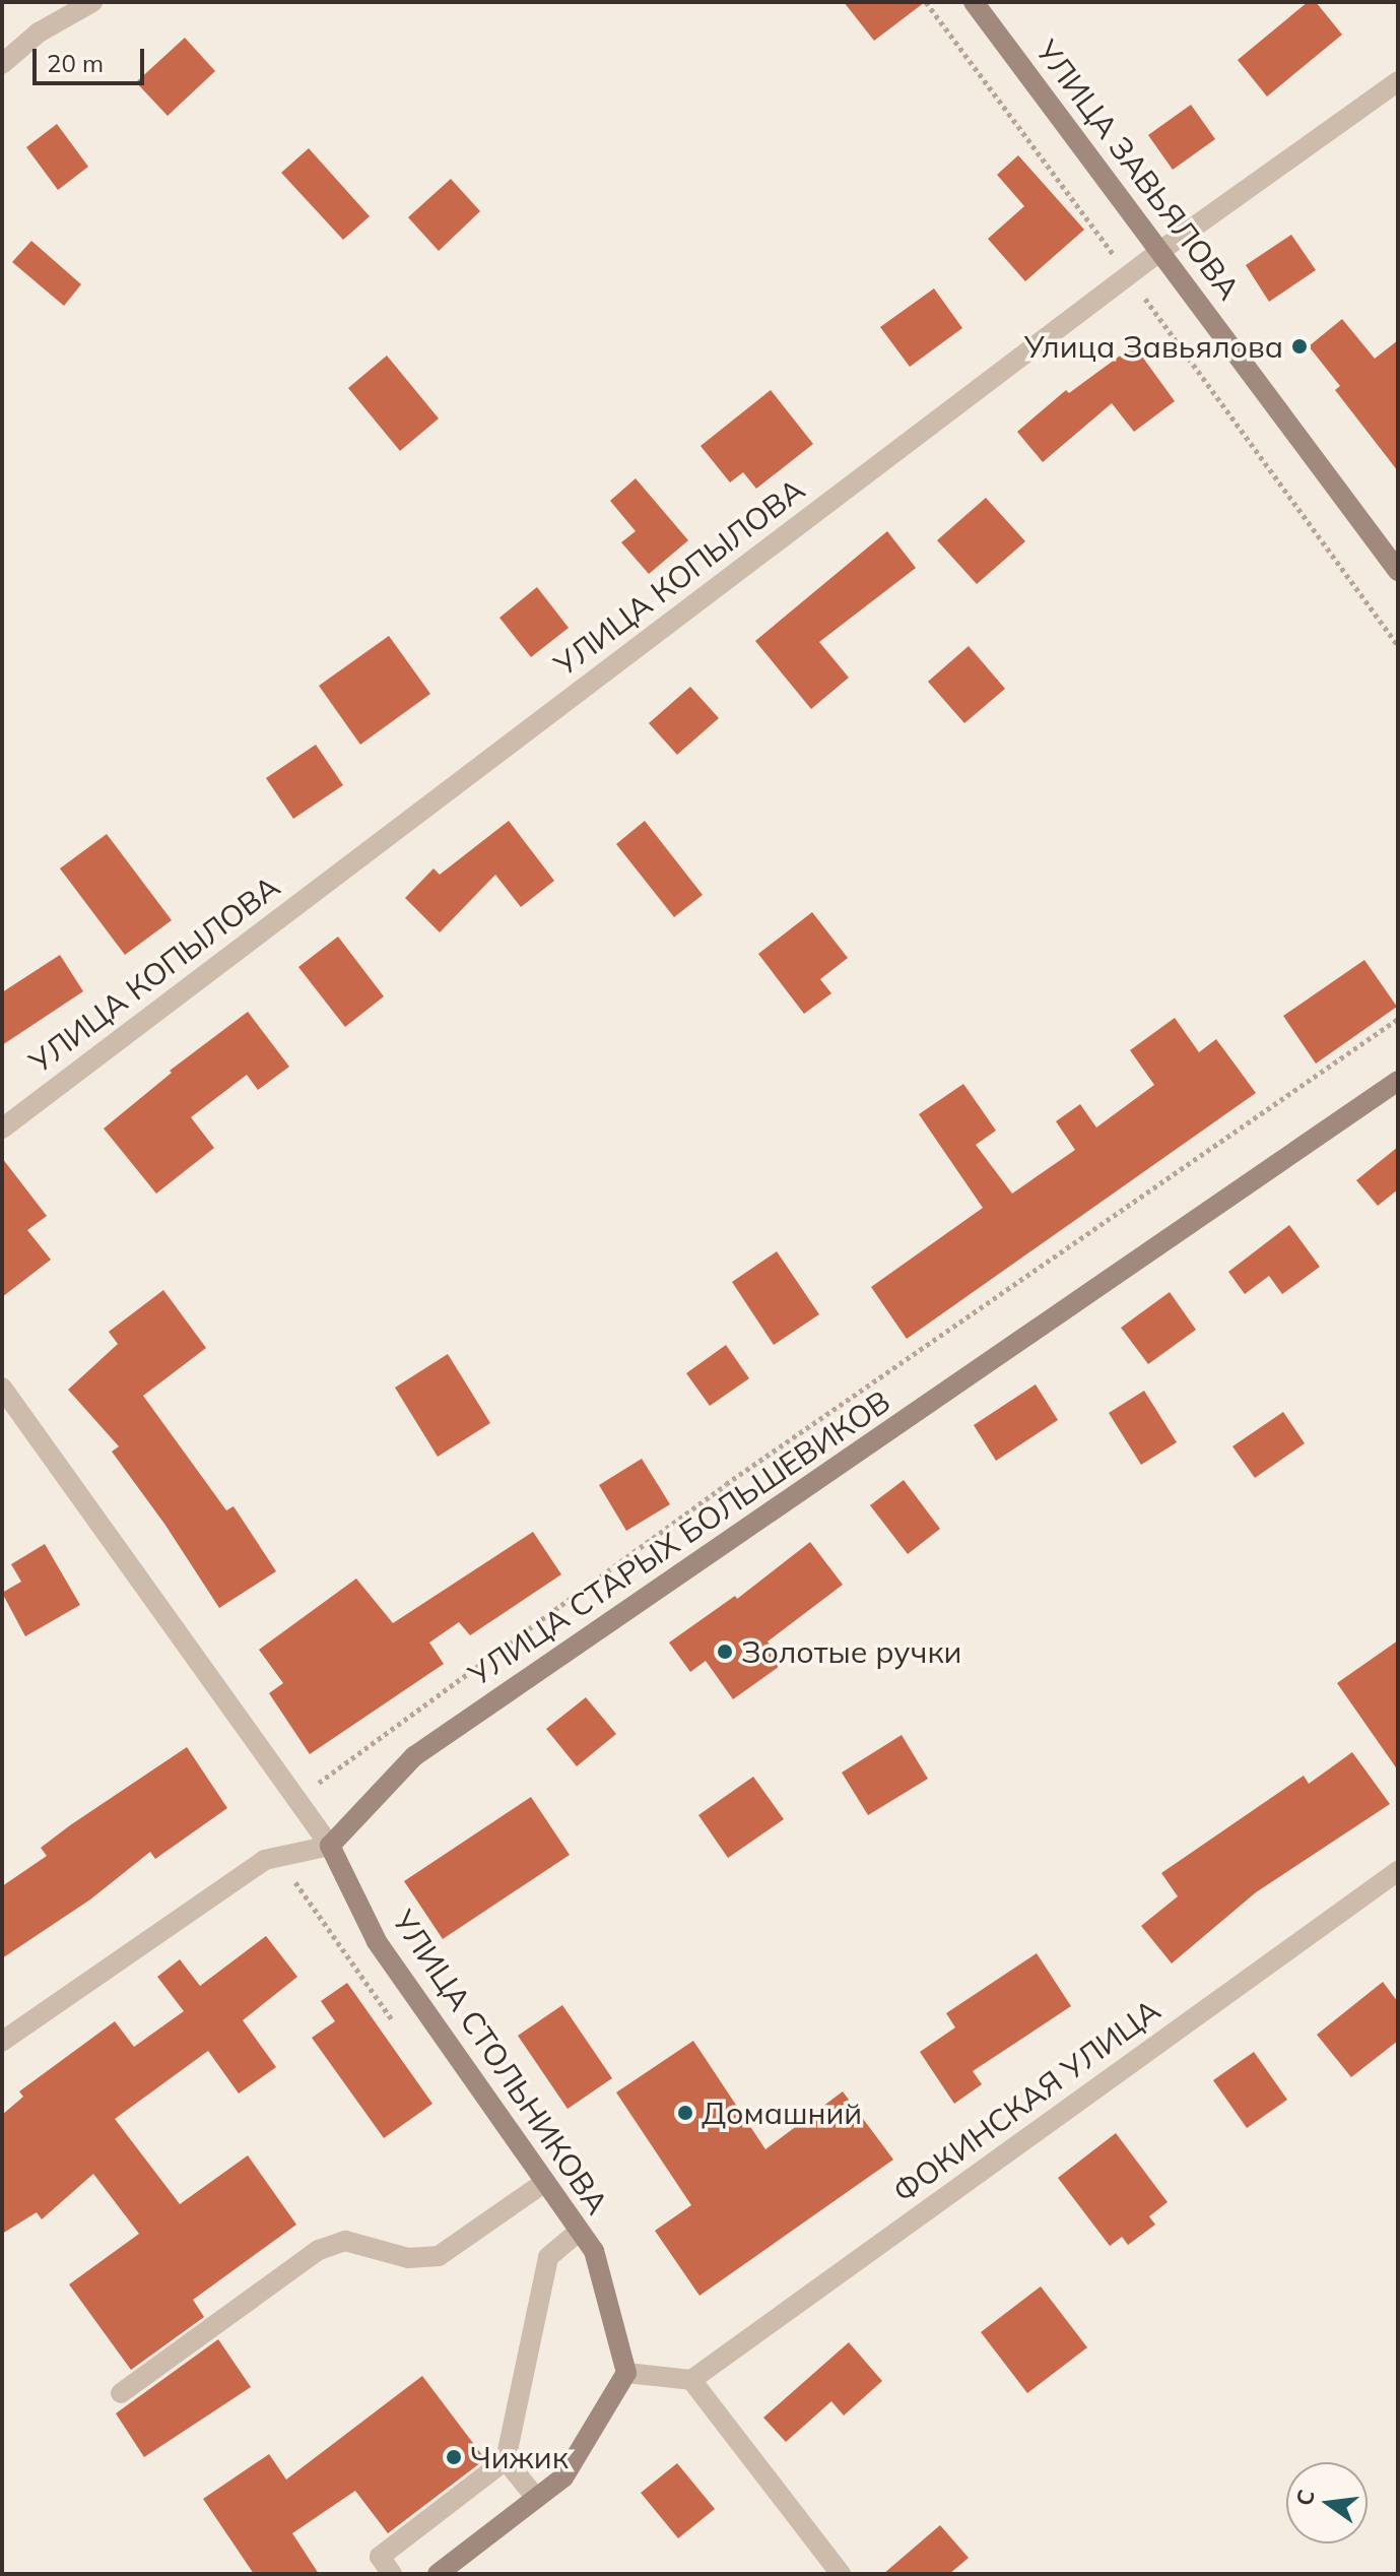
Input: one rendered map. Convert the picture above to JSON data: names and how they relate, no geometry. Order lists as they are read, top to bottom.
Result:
{
  "streets": {
    "main road": ["УЛИЦА ЗАВЬЯЛОВА", "УЛИЦА СТАРЫХ БОЛЬШЕВИКОВ", "УЛИЦА СТОЛЬНИКОВА"],
    "street": ["УЛИЦА КОПЫЛОВА", "ФОКИНСКАЯ УЛИЦА"]
  },
  "crossings": [
    ["УЛИЦА ЗАВЬЯЛОВА", "УЛИЦА КОПЫЛОВА"],
    ["УЛИЦА СТАРЫХ БОЛЬШЕВИКОВ", "УЛИЦА СТОЛЬНИКОВА"]
  ],
  "places": [
    "Улица Завьялова",
    "Золотые ручки",
    "Домашний",
    "Чижик"
  ],
  "scale_bar": "20 m",
  "north": "left"
}
